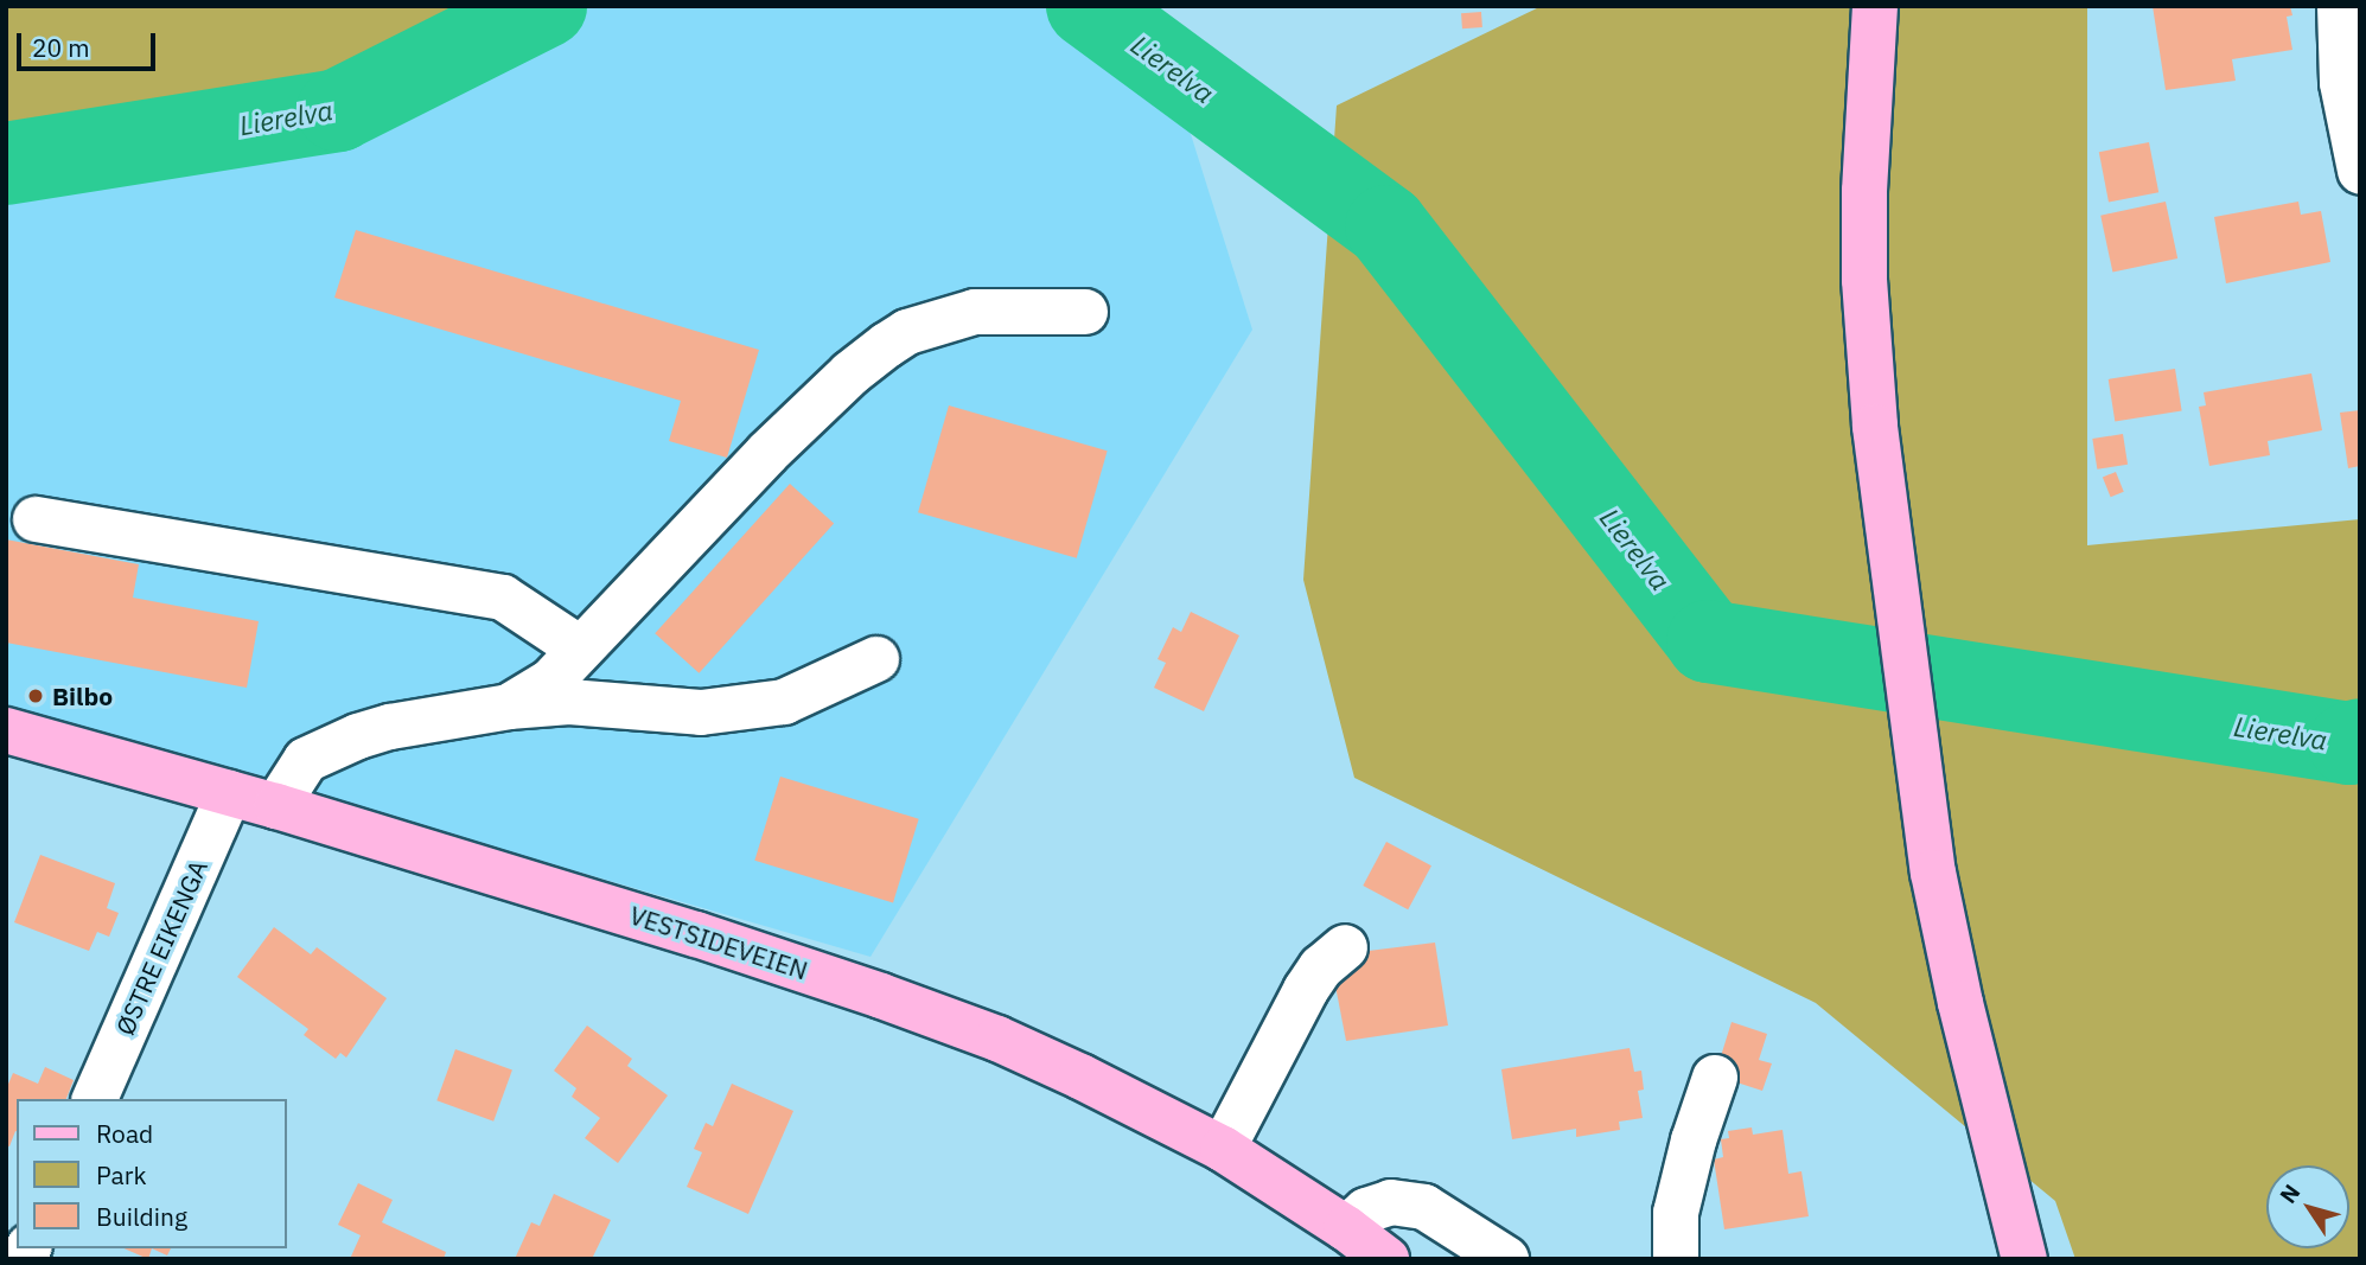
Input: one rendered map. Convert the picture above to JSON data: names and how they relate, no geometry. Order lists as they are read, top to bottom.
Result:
{
  "streets": {
    "main road": ["VESTSIDEVEIEN"],
    "street": ["ØSTRE EIKENGA"]
  },
  "crossings": [
    ["VESTSIDEVEIEN", "ØSTRE EIKENGA"]
  ],
  "water": ["Lierelva"],
  "places": ["Bilbo"],
  "legend": ["Road", "Park", "Building"],
  "scale_bar": "20 m",
  "north": "top left"
}
